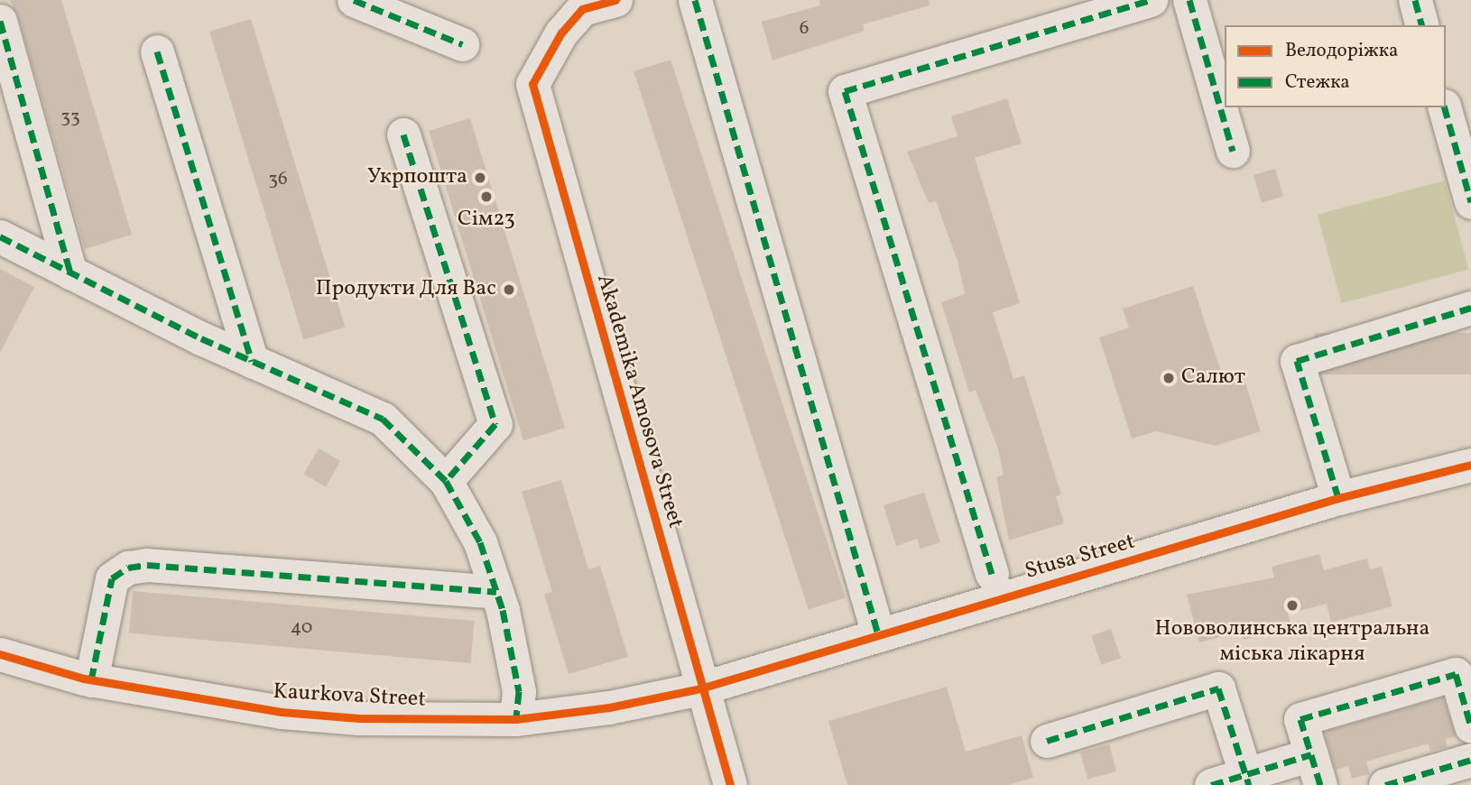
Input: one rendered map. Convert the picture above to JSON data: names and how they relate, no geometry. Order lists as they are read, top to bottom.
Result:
{
  "streets": {
    "street": ["Akademika Amosova Street", "Stusa Street", "Kaurkova Street"]
  },
  "crossings": [
    ["Akademika Amosova Street", "Stusa Street"],
    ["Akademika Amosova Street", "Kaurkova Street"],
    ["Stusa Street", "Kaurkova Street"]
  ],
  "places": [
    "Укрпошта",
    "Сім23",
    "Продукти Для Вас",
    "Салют",
    "Нововолинська центральна міська лікарня"
  ],
  "house_numbers": [
    "6",
    "33",
    "36",
    "40"
  ],
  "legend": ["Велодоріжка", "Стежка"]
}
